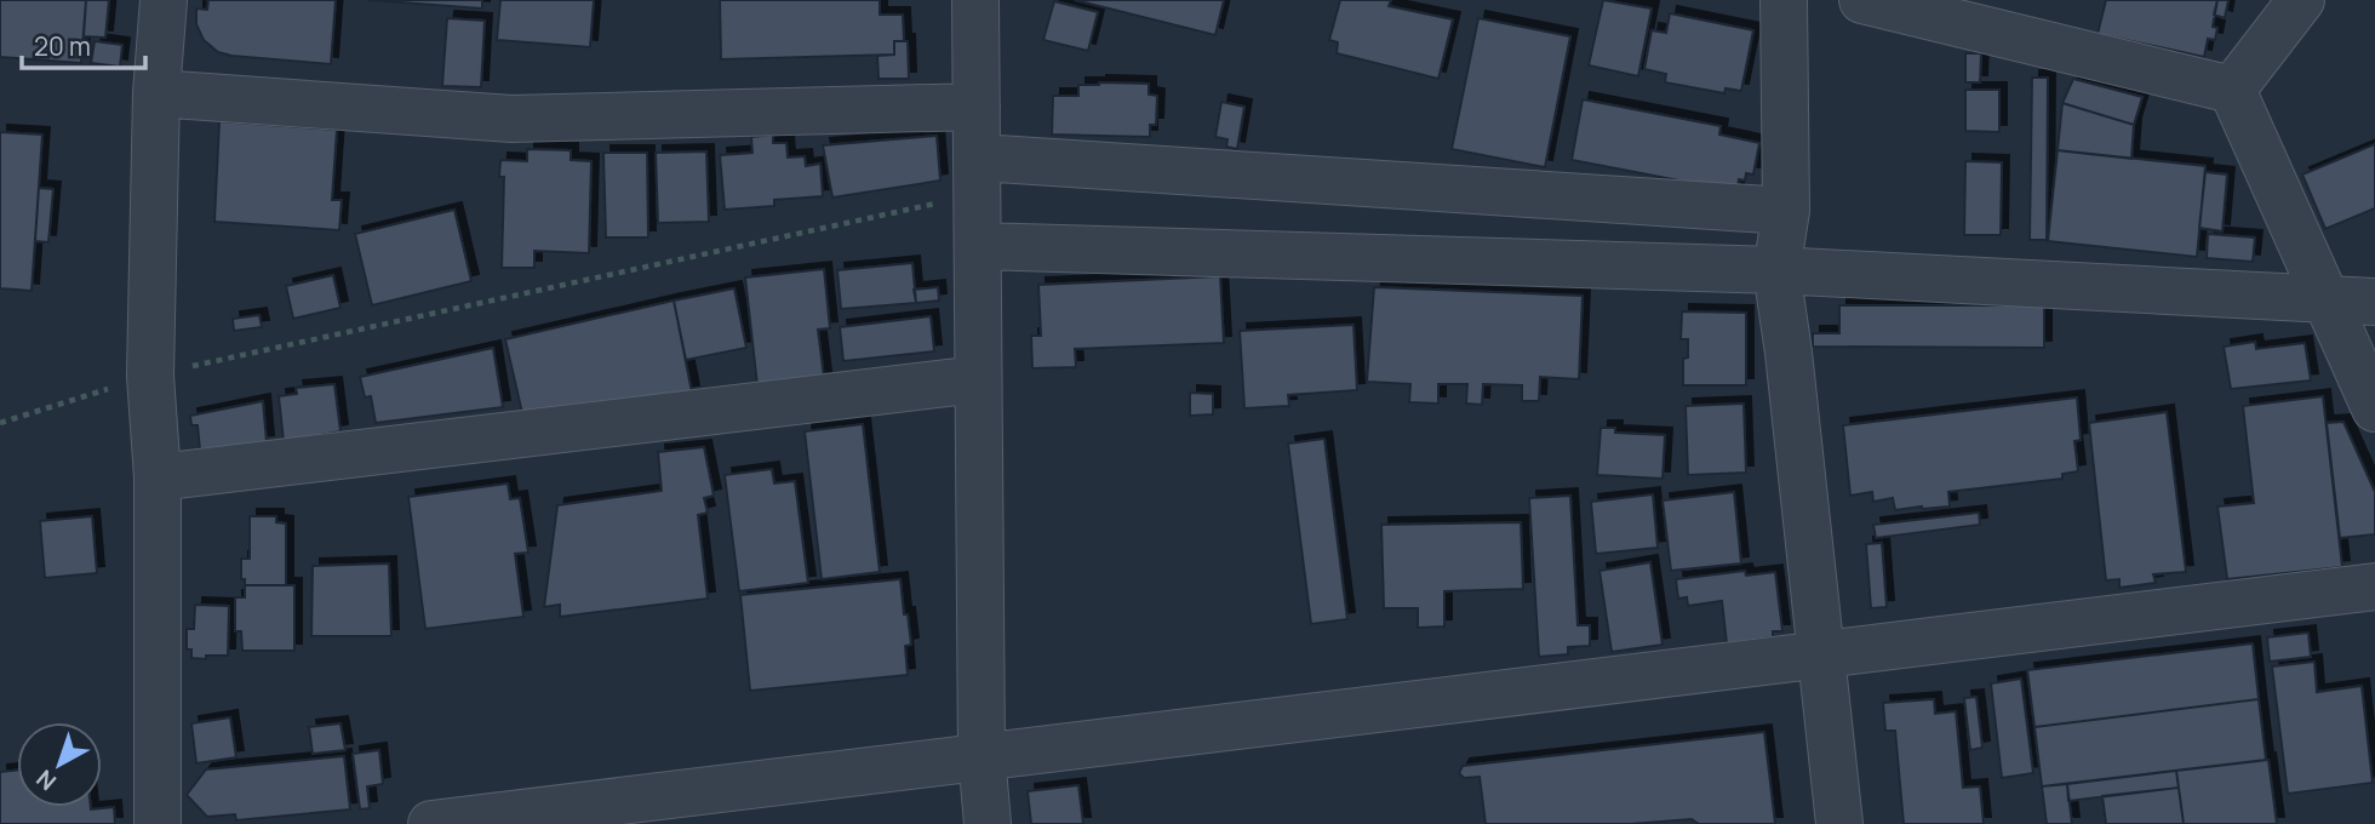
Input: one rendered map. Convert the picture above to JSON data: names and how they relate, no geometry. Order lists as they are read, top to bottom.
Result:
{
  "scale_bar": "20 m",
  "north": "bottom left"
}
